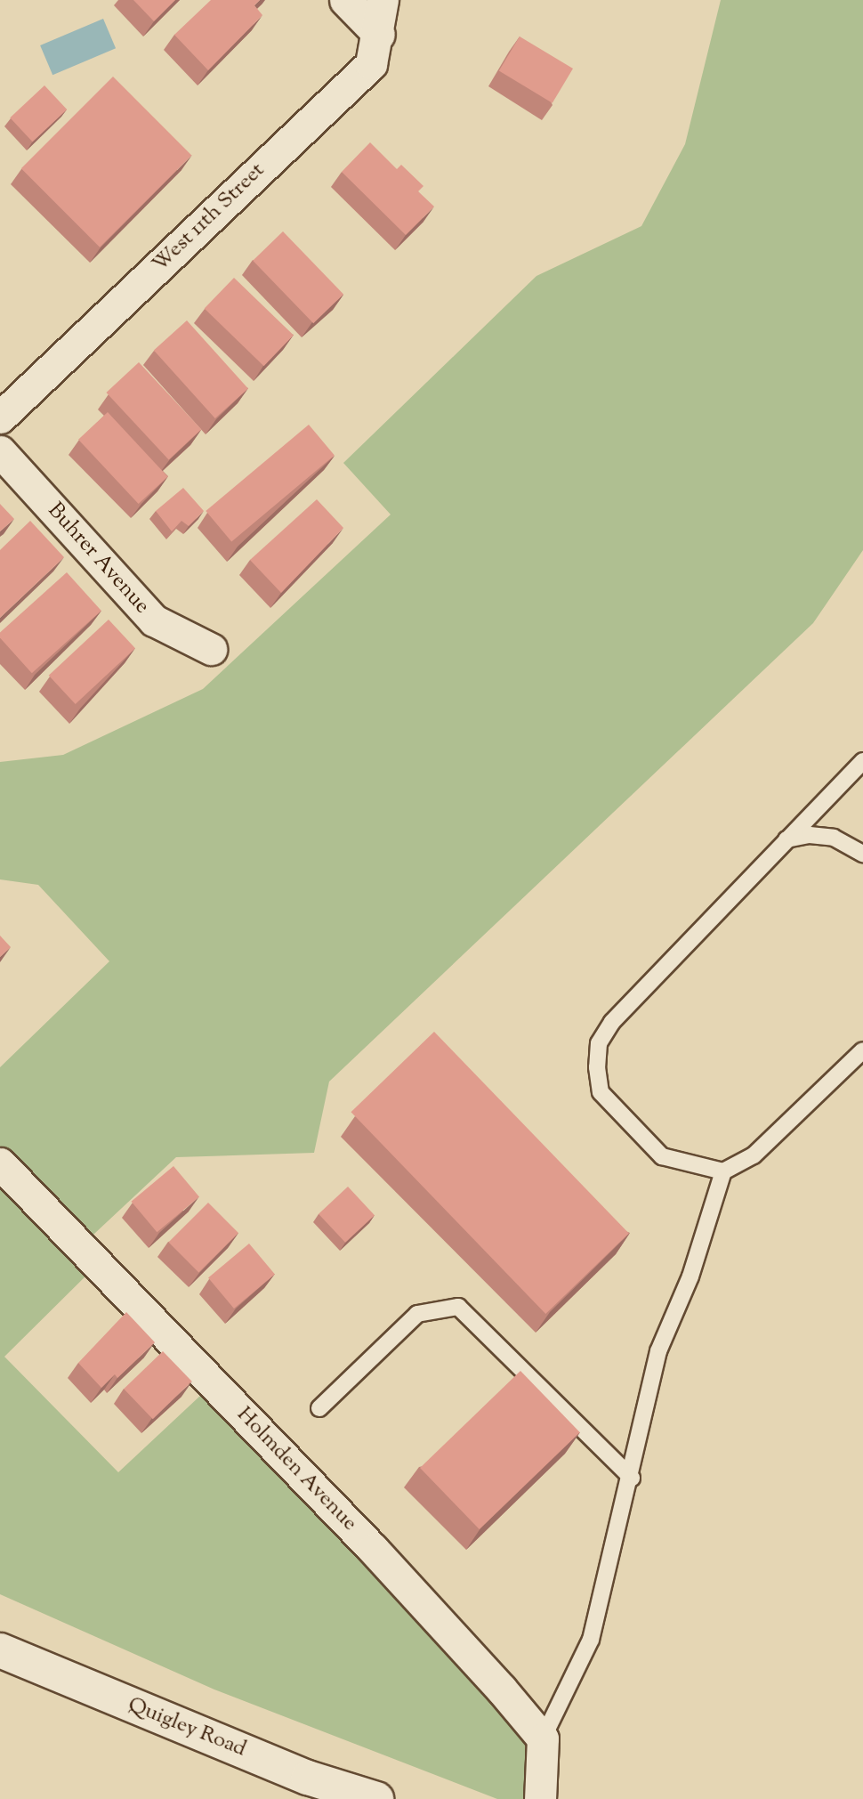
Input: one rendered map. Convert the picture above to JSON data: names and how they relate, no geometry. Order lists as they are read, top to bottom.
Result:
{
  "streets": {
    "street": [
      "West 11th Street",
      "Buhrer Avenue",
      "Holmden Avenue",
      "Quigley Road"
    ]
  }
}
